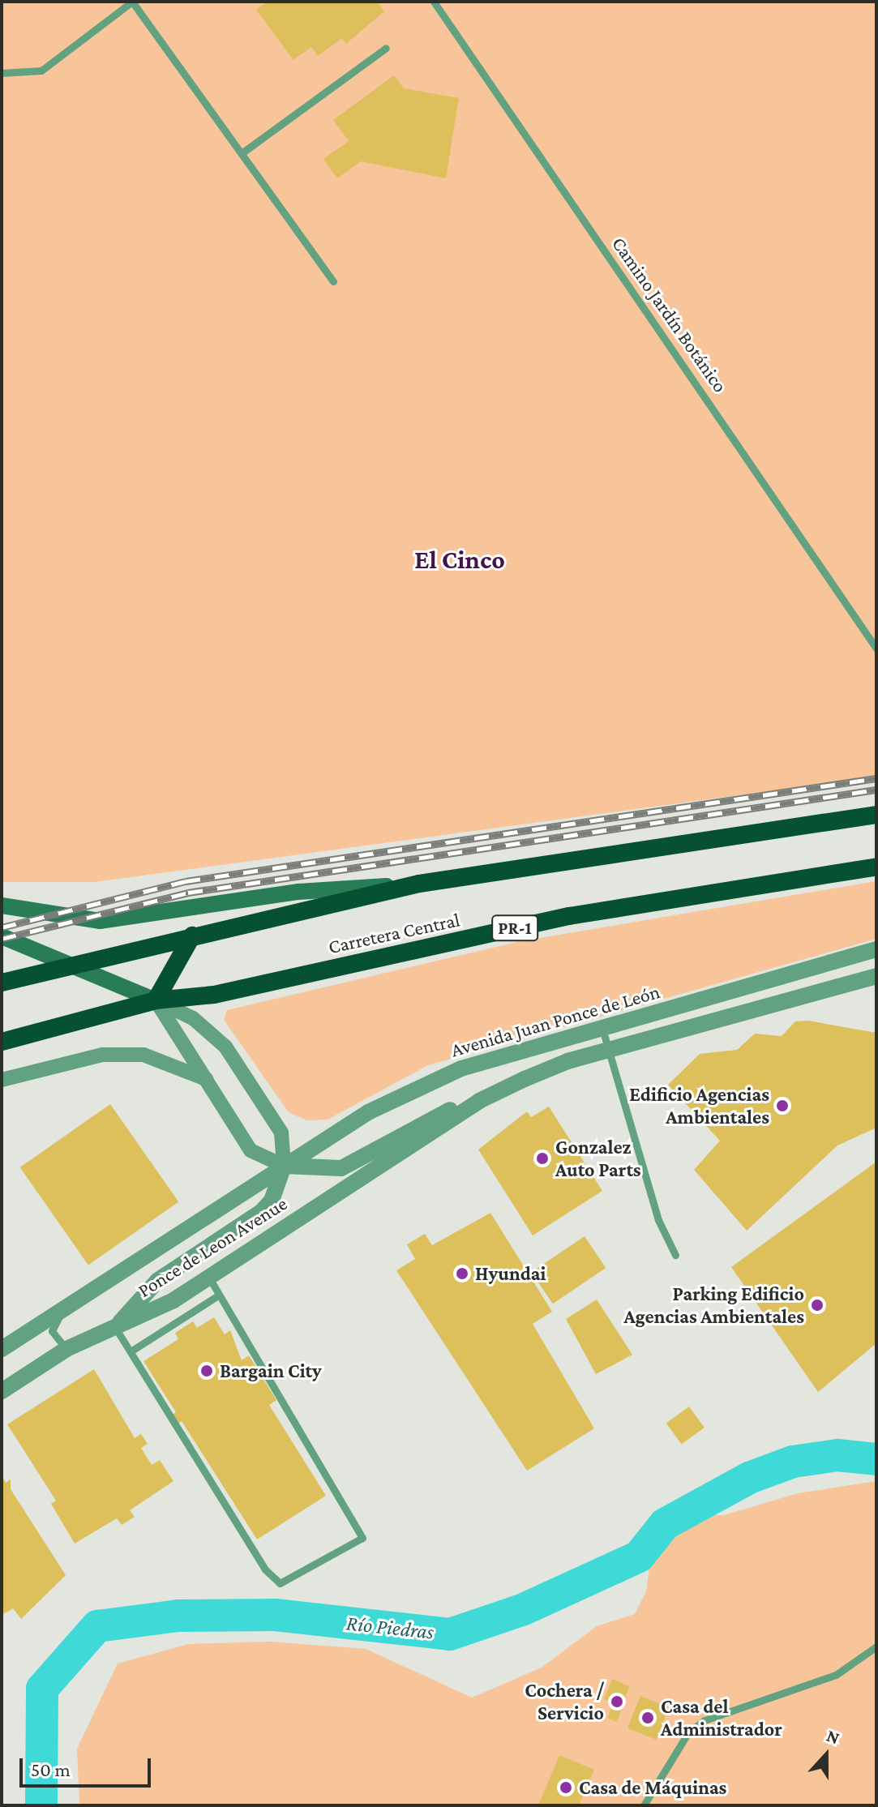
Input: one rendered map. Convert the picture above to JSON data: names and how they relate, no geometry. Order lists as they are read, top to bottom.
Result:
{
  "streets": {
    "highway": ["PR-1", "Carretera Central"],
    "street": ["Avenida Juan Ponce de León", "Ponce de Leon Avenue"],
    "lane": ["Camino Jardín Botánico"]
  },
  "districts": ["El Cinco"],
  "water": ["Río Piedras"],
  "places": [
    "Edificio Agencias Ambientales",
    "Gonzalez Auto Parts",
    "Hyundai",
    "Parking Edificio Agencias Ambientales",
    "Bargain City",
    "Cochera / Servicio",
    "Casa del Administrador",
    "Casa de Máquinas"
  ],
  "scale_bar": "50 m",
  "north": "top"
}
